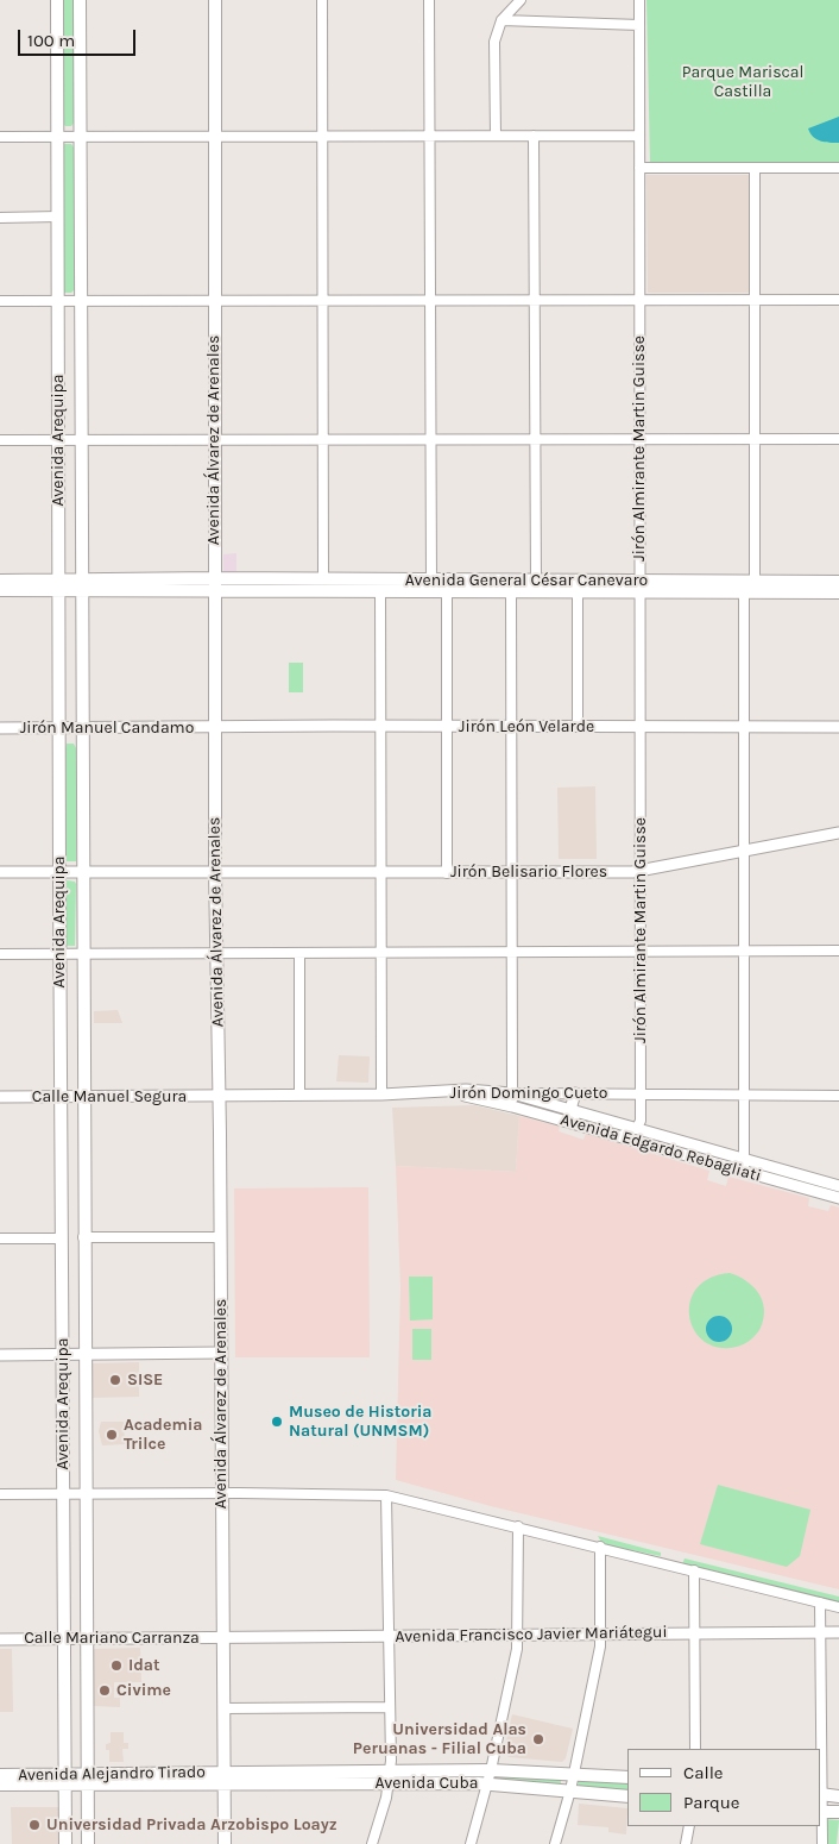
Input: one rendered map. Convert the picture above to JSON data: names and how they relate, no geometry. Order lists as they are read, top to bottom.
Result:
{
  "streets": {
    "main road": [
      "Avenida Arequipa",
      "Avenida Álvarez de Arenales",
      "Avenida General César Canevaro",
      "Avenida Alejandro Tirado",
      "Avenida Cuba"
    ],
    "street": [
      "Jirón Almirante Martin Guisse",
      "Jirón León Velarde",
      "Jirón Manuel Candamo",
      "Jirón Belisario Flores",
      "Jirón Domingo Cueto",
      "Calle Manuel Segura",
      "Avenida Edgardo Rebagliati",
      "Avenida Francisco Javier Mariátegui",
      "Calle Mariano Carranza"
    ]
  },
  "crossings": [
    ["Avenida Arequipa", "Jirón Manuel Candamo"],
    ["Avenida Arequipa", "Jirón Belisario Flores"],
    ["Avenida Arequipa", "Calle Manuel Segura"],
    ["Avenida Arequipa", "Calle Mariano Carranza"],
    ["Avenida Arequipa", "Avenida Alejandro Tirado"],
    ["Avenida Álvarez de Arenales", "Avenida General César Canevaro"],
    ["Avenida Álvarez de Arenales", "Jirón León Velarde"],
    ["Avenida Álvarez de Arenales", "Jirón Manuel Candamo"],
    ["Avenida Álvarez de Arenales", "Jirón Belisario Flores"],
    ["Avenida Álvarez de Arenales", "Jirón Domingo Cueto"],
    ["Avenida Álvarez de Arenales", "Calle Manuel Segura"],
    ["Avenida Álvarez de Arenales", "Avenida Francisco Javier Mariátegui"],
    ["Avenida Álvarez de Arenales", "Calle Mariano Carranza"],
    ["Avenida Álvarez de Arenales", "Avenida Alejandro Tirado"],
    ["Avenida Álvarez de Arenales", "Avenida Cuba"],
    ["Jirón Almirante Martin Guisse", "Avenida General César Canevaro"],
    ["Jirón Almirante Martin Guisse", "Jirón León Velarde"],
    ["Jirón Almirante Martin Guisse", "Jirón Belisario Flores"],
    ["Jirón Almirante Martin Guisse", "Jirón Domingo Cueto"],
    ["Jirón Almirante Martin Guisse", "Avenida Edgardo Rebagliati"],
    ["Jirón León Velarde", "Jirón Manuel Candamo"],
    ["Jirón Domingo Cueto", "Calle Manuel Segura"],
    ["Jirón Domingo Cueto", "Avenida Edgardo Rebagliati"],
    ["Avenida Francisco Javier Mariátegui", "Calle Mariano Carranza"],
    ["Avenida Alejandro Tirado", "Avenida Cuba"]
  ],
  "parks": ["Parque Mariscal Castilla"],
  "places": [
    "SISE",
    "Museo de Historia Natural (UNMSM)",
    "Academia Trilce",
    "Idat",
    "Civime",
    "Universidad Alas Peruanas - Filial Cuba",
    "Universidad Privada Arzobispo Loayz"
  ],
  "legend": ["Calle", "Parque"],
  "scale_bar": "100 m"
}
